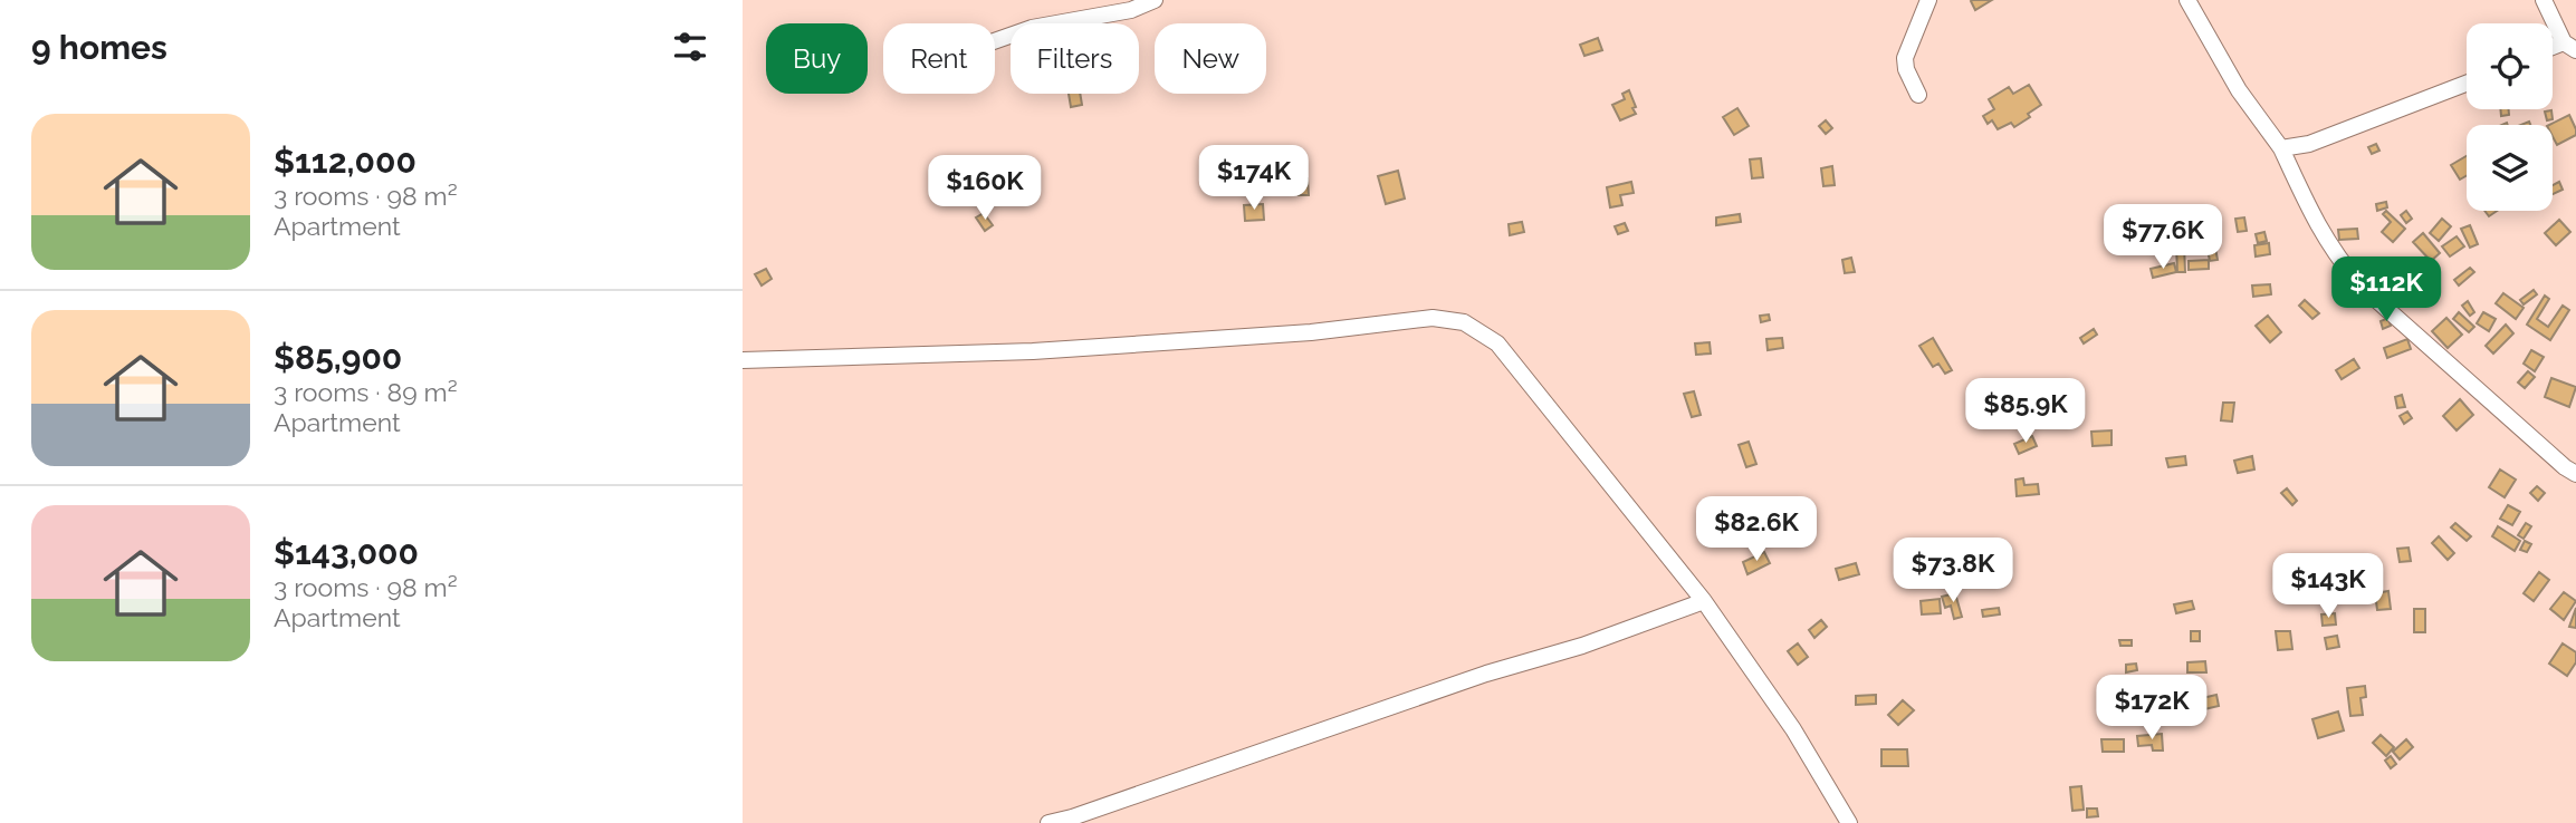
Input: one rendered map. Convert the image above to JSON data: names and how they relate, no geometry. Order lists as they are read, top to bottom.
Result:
{
  "page": {
    "heading": "9 homes",
    "chip": [
      "Buy",
      "Rent",
      "Filters",
      "New"
    ],
    "list": [
      {
        "name": "$112,000",
        "note": "3 rooms · 98 m² · Apartment"
      },
      {
        "name": "$85,900",
        "note": "3 rooms · 89 m² · Apartment"
      },
      {
        "name": "$143,000",
        "note": "3 rooms · 98 m² · Apartment"
      }
    ],
    "price": [
      "$174K",
      "$160K",
      "$77.6K",
      "$112K",
      "$85.9K",
      "$82.6K",
      "$73.8K",
      "$143K",
      "$172K"
    ]
  }
}
